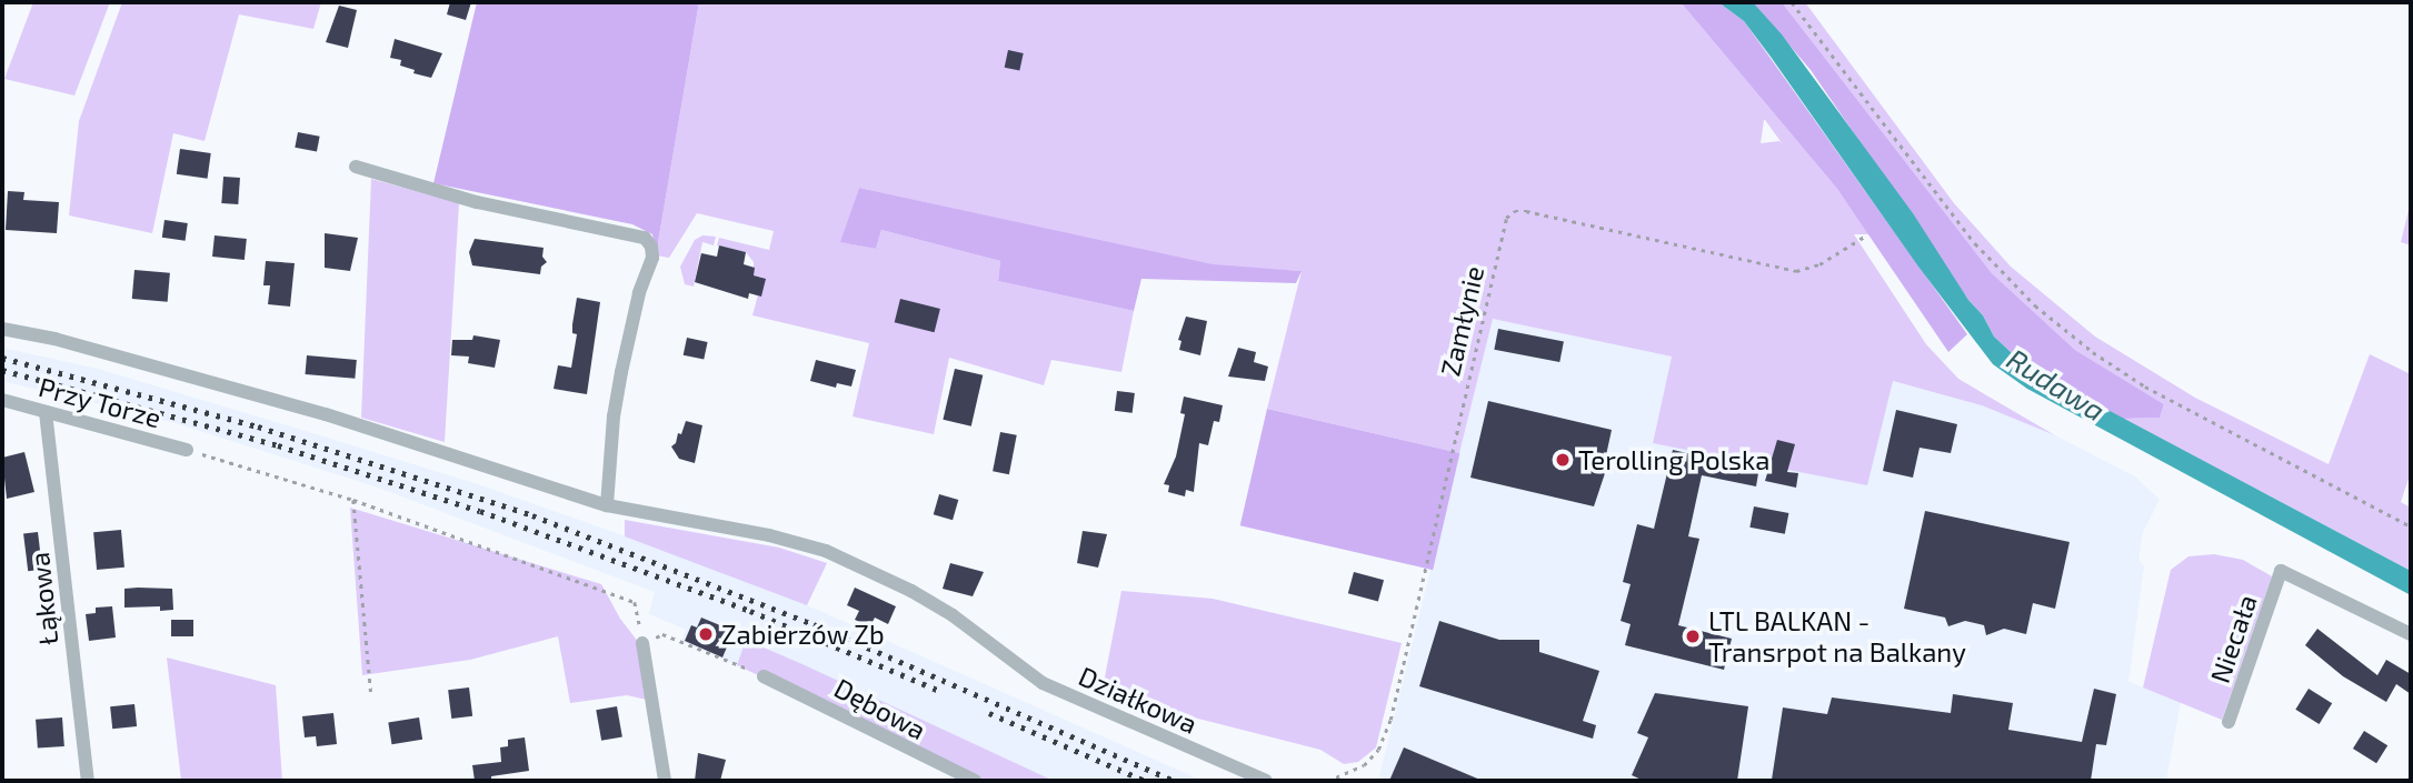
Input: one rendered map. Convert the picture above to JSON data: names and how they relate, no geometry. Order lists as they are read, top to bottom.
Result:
{
  "streets": {
    "street": [
      "Przy Torze",
      "Łąkowa",
      "Niecała",
      "Działkowa",
      "Dębowa"
    ],
    "path": ["Zamłynie"]
  },
  "crossings": [
    ["Przy Torze", "Łąkowa"]
  ],
  "water": ["Rudawa"],
  "places": ["Terolling Polska", "Zabierzów Zb", "LTL BALKAN - Transrpot na Balkany"]
}
